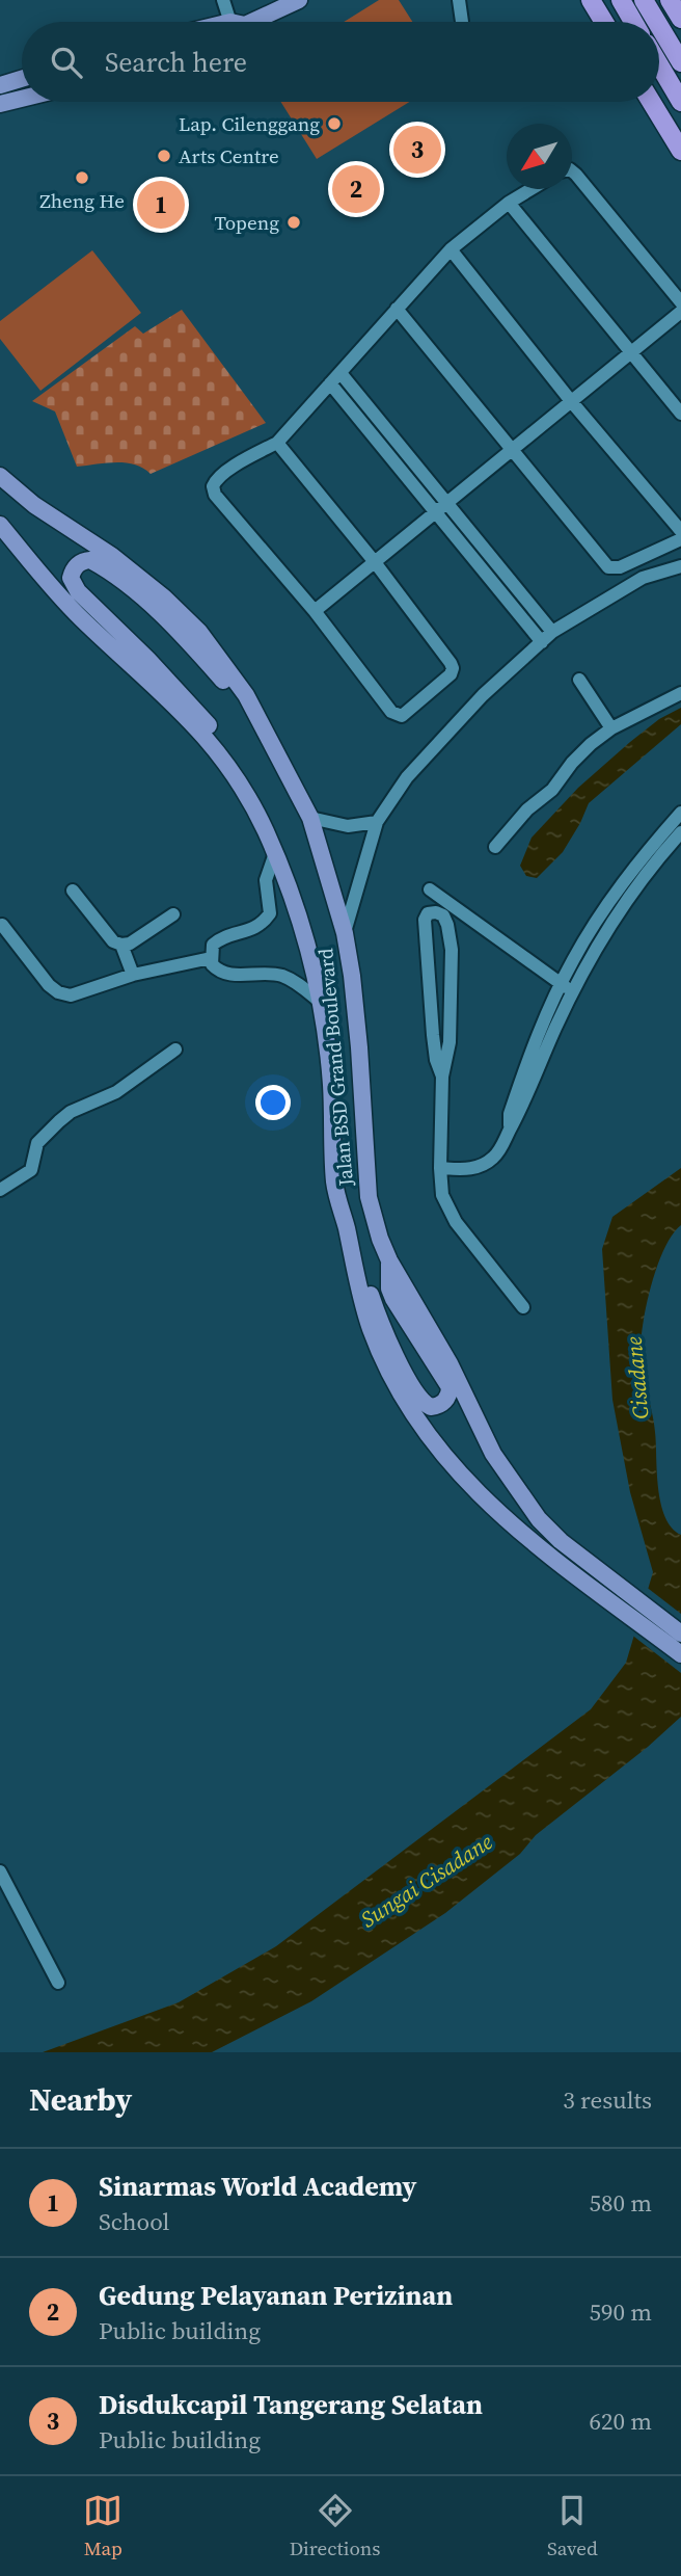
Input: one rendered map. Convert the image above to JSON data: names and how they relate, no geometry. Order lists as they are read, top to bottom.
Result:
{
  "streets": {
    "main road": ["Jalan BSD Grand Boulevard"]
  },
  "water": ["Cisadane", "Sungai Cisadane"],
  "places": [
    "Lap. Cilenggang",
    "Arts Centre",
    "Zheng He",
    "Topeng"
  ],
  "north": "bottom left",
  "page": {
    "search": "Search here",
    "pins": ["3", "2", "1"],
    "heading": ["Nearby", "3 results"],
    "list": [
      {
        "mark": "1",
        "name": "Sinarmas World Academy",
        "note": "School",
        "value": "580 m"
      },
      {
        "mark": "2",
        "name": "Gedung Pelayanan Perizinan",
        "note": "Public building",
        "value": "590 m"
      },
      {
        "mark": "3",
        "name": "Disdukcapil Tangerang Selatan",
        "note": "Public building",
        "value": "620 m"
      }
    ],
    "nav": ["Map", "Directions", "Saved"]
  }
}
